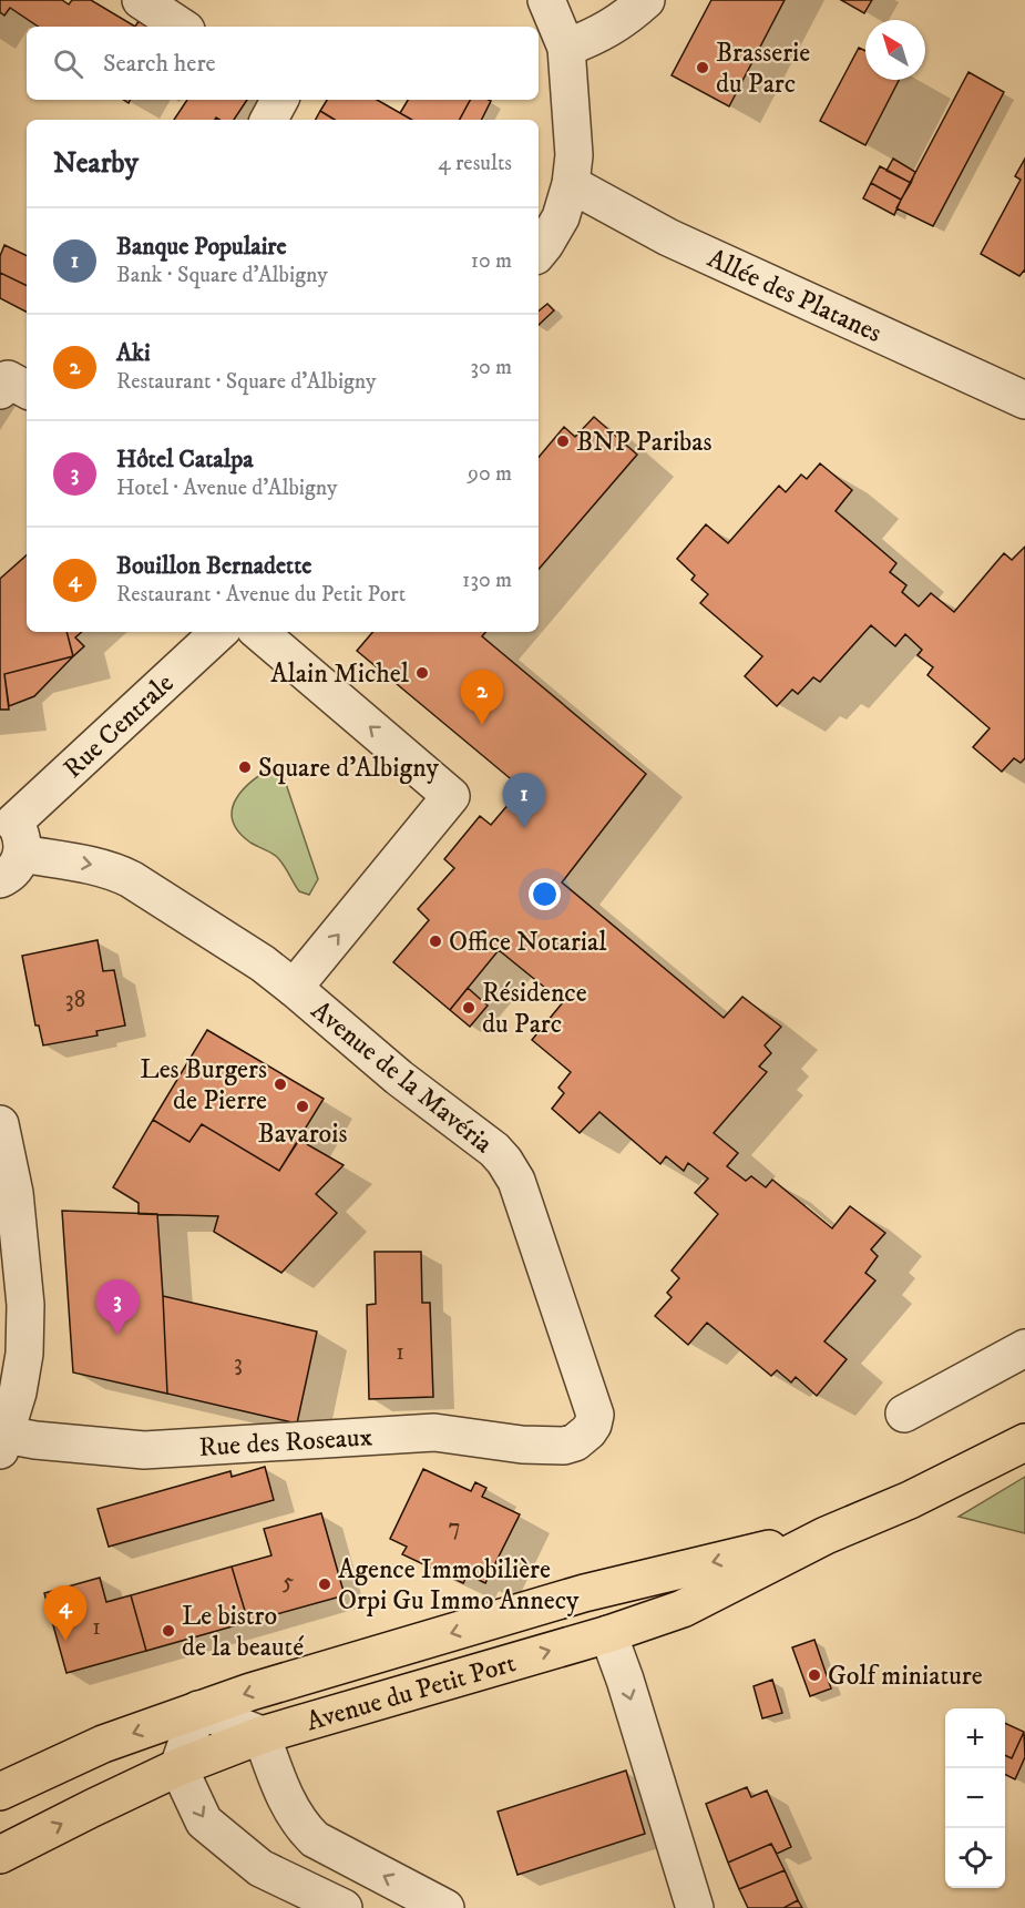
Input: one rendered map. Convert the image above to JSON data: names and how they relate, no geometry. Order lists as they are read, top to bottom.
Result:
{
  "streets": {
    "main road": ["Avenue du Petit Port"],
    "street": [
      "Allée des Platanes",
      "Rue Centrale",
      "Avenue de la Mavéria",
      "Rue des Roseaux"
    ]
  },
  "crossings": [
    ["Rue Centrale", "Avenue de la Mavéria"],
    ["Avenue de la Mavéria", "Rue des Roseaux"]
  ],
  "places": [
    "Brasserie du Parc",
    "BNP Paribas",
    "Alain Michel",
    "Square d'Albigny",
    "Office Notarial",
    "Résidence du Parc",
    "Les Burgers de Pierre",
    "Bavarois",
    "Agence Immobilière Orpi Gu Immo Annecy",
    "Le bistro de la beauté",
    "Golf miniature"
  ],
  "house_numbers": [
    "38",
    "1",
    "3",
    "7",
    "5",
    "1"
  ],
  "north": "top left",
  "page": {
    "search": "Search here",
    "heading": ["Nearby", "4 results"],
    "list": [
      {
        "mark": "1",
        "name": "Banque Populaire",
        "note": "Bank · Square d'Albigny",
        "value": "10 m"
      },
      {
        "mark": "2",
        "name": "Aki",
        "note": "Restaurant · Square d'Albigny",
        "value": "30 m"
      },
      {
        "mark": "3",
        "name": "Hôtel Catalpa",
        "note": "Hotel · Avenue d'Albigny",
        "value": "90 m"
      },
      {
        "mark": "4",
        "name": "Bouillon Bernadette",
        "note": "Restaurant · Avenue du Petit Port",
        "value": "130 m"
      }
    ],
    "pins": [
      "2",
      "1",
      "3",
      "4"
    ],
    "map_buttons": ["+", "−"]
  }
}
